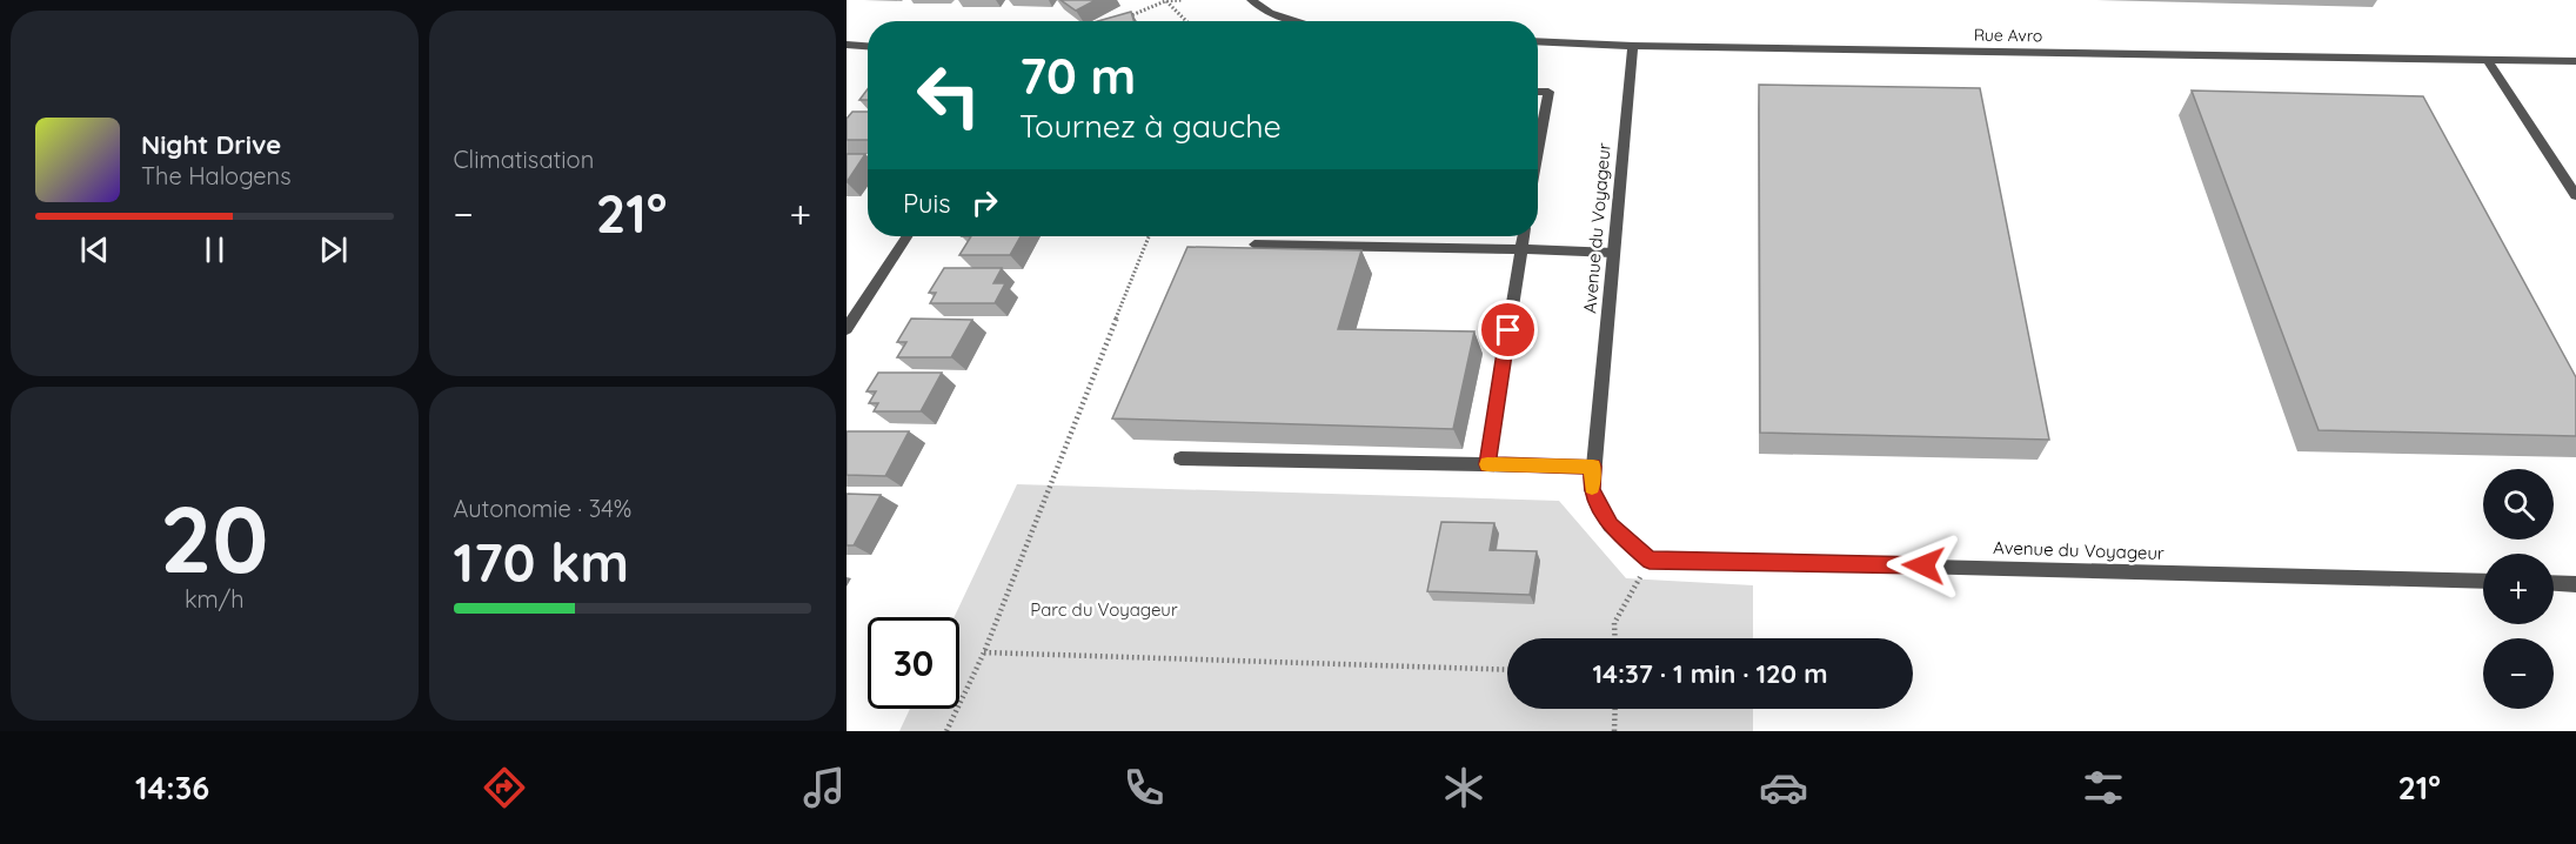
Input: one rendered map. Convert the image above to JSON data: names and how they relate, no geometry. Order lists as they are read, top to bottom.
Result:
{
  "streets": {
    "street": ["Rue Avro", "Avenue du Voyageur"]
  },
  "crossings": [
    ["Rue Avro", "Avenue du Voyageur"]
  ],
  "parks": ["Parc du Voyageur"],
  "page": {
    "tile": [
      "Climatisation",
      ["20", "km/h"],
      ["Autonomie · 34%", "170 km"]
    ],
    "turn": ["70 m", "Tournez à gauche"],
    "song": ["Night Drive", "The Halogens"],
    "then": "Puis",
    "heat": ["−", "21°", "+"],
    "map_buttons": ["+", "−"],
    "limit": "30",
    "trip": "14:37 · 1 min · 120 m",
    "tabs": ["14:36", "21°"]
  }
}
